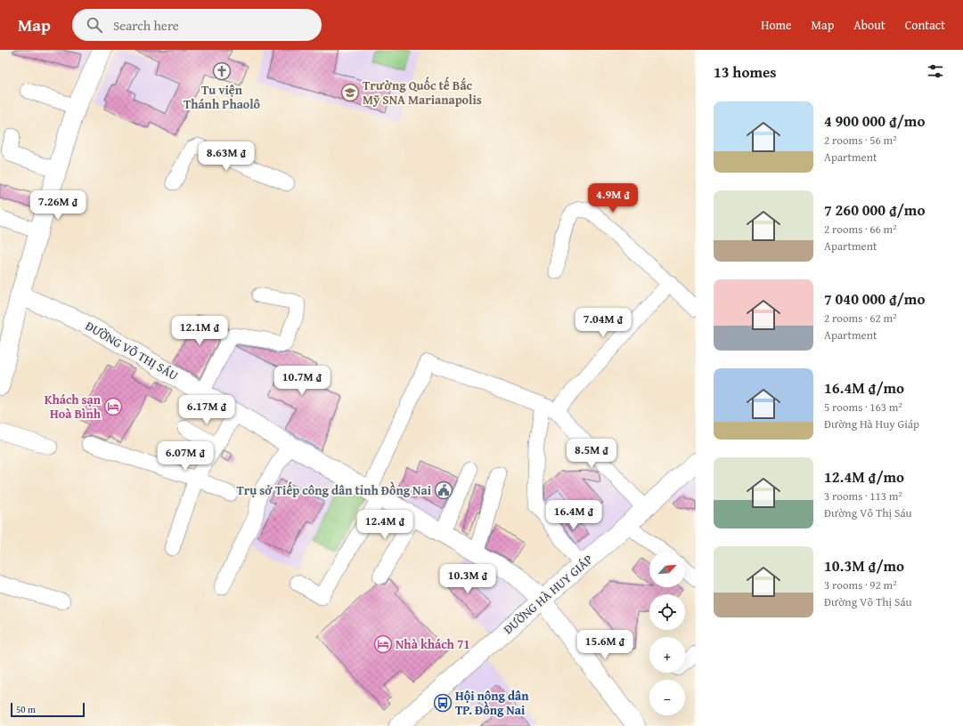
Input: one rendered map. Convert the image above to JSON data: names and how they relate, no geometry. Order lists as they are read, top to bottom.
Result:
{
  "streets": {
    "main road": ["ĐƯỜNG VÕ THỊ SÁU", "ĐƯỜNG HÀ HUY GIÁP"]
  },
  "crossings": [
    ["ĐƯỜNG VÕ THỊ SÁU", "ĐƯỜNG HÀ HUY GIÁP"]
  ],
  "places": {
    "church": ["Tu viện Thánh Phaolô"],
    "school or university": ["Trường Quốc tế Bắc Mỹ SNA Marianapolis"],
    "hotel": ["Khách sạn Hoà Bình", "Nhà khách 71"],
    "public building": ["Trụ sở Tiếp công dân tỉnh Đồng Nai"],
    "bus stop": ["Hội nông dân TP. Đồng Nai"]
  },
  "scale_bar": "50 m",
  "north": "top right",
  "page": {
    "header": "Map",
    "search": "Search here",
    "nav": [
      "Home",
      "Map",
      "About",
      "Contact"
    ],
    "heading": "13 homes",
    "list": [
      {
        "name": "4 900 000 ₫/mo",
        "note": "2 rooms · 56 m² · Apartment"
      },
      {
        "name": "7 260 000 ₫/mo",
        "note": "2 rooms · 66 m² · Apartment"
      },
      {
        "name": "7 040 000 ₫/mo",
        "note": "2 rooms · 62 m² · Apartment"
      },
      {
        "name": "16.4M ₫/mo",
        "note": "5 rooms · 163 m² · Đường Hà Huy Giáp"
      },
      {
        "name": "12.4M ₫/mo",
        "note": "3 rooms · 113 m² · Đường Võ Thị Sáu"
      },
      {
        "name": "10.3M ₫/mo",
        "note": "3 rooms · 92 m² · Đường Võ Thị Sáu"
      }
    ],
    "price": [
      "8.63M ₫",
      "4.9M ₫",
      "7.26M ₫",
      "7.04M ₫",
      "12.1M ₫",
      "10.7M ₫",
      "6.17M ₫",
      "8.5M ₫",
      "6.07M ₫",
      "16.4M ₫",
      "12.4M ₫",
      "10.3M ₫",
      "15.6M ₫"
    ],
    "map_buttons": ["+", "−"],
    "scale": "50 m"
  }
}
